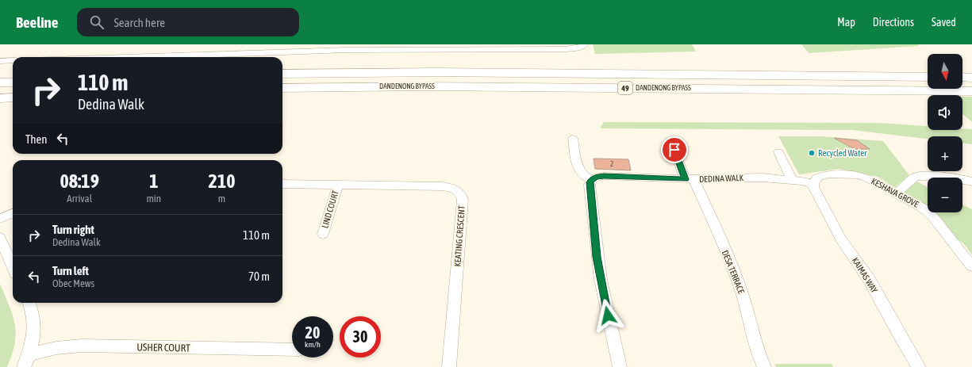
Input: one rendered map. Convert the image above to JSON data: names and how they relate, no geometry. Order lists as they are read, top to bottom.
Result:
{
  "streets": {
    "highway": ["DANDENONG BYPASS", "49"],
    "street": [
      "DEDINA WALK",
      "KESHAVA GROVE",
      "LIND COURT",
      "KEATING CRESCENT",
      "DESA TERRACE",
      "KAIMAS WAY",
      "USHER COURT"
    ]
  },
  "crossings": [
    ["DEDINA WALK", "KESHAVA GROVE"],
    ["DEDINA WALK", "DESA TERRACE"],
    ["DEDINA WALK", "KAIMAS WAY"],
    ["KESHAVA GROVE", "KAIMAS WAY"],
    ["LIND COURT", "KEATING CRESCENT"]
  ],
  "places": ["Recycled Water"],
  "house_numbers": ["2"],
  "north": "bottom",
  "page": {
    "header": "Beeline",
    "search": "Search here",
    "nav": ["Map", "Directions", "Saved"],
    "map_buttons": ["+", "−"],
    "turn": ["110 m", "Dedina Walk"],
    "then": "Then",
    "eta": [
      "08:19",
      "Arrival",
      "1",
      "min",
      "210",
      "m"
    ],
    "list": [
      {
        "name": "Turn right",
        "note": "Dedina Walk",
        "value": "110 m"
      },
      {
        "name": "Turn left",
        "note": "Obec Mews",
        "value": "70 m"
      }
    ],
    "speed": "20 km/h",
    "limit": "30"
  }
}
